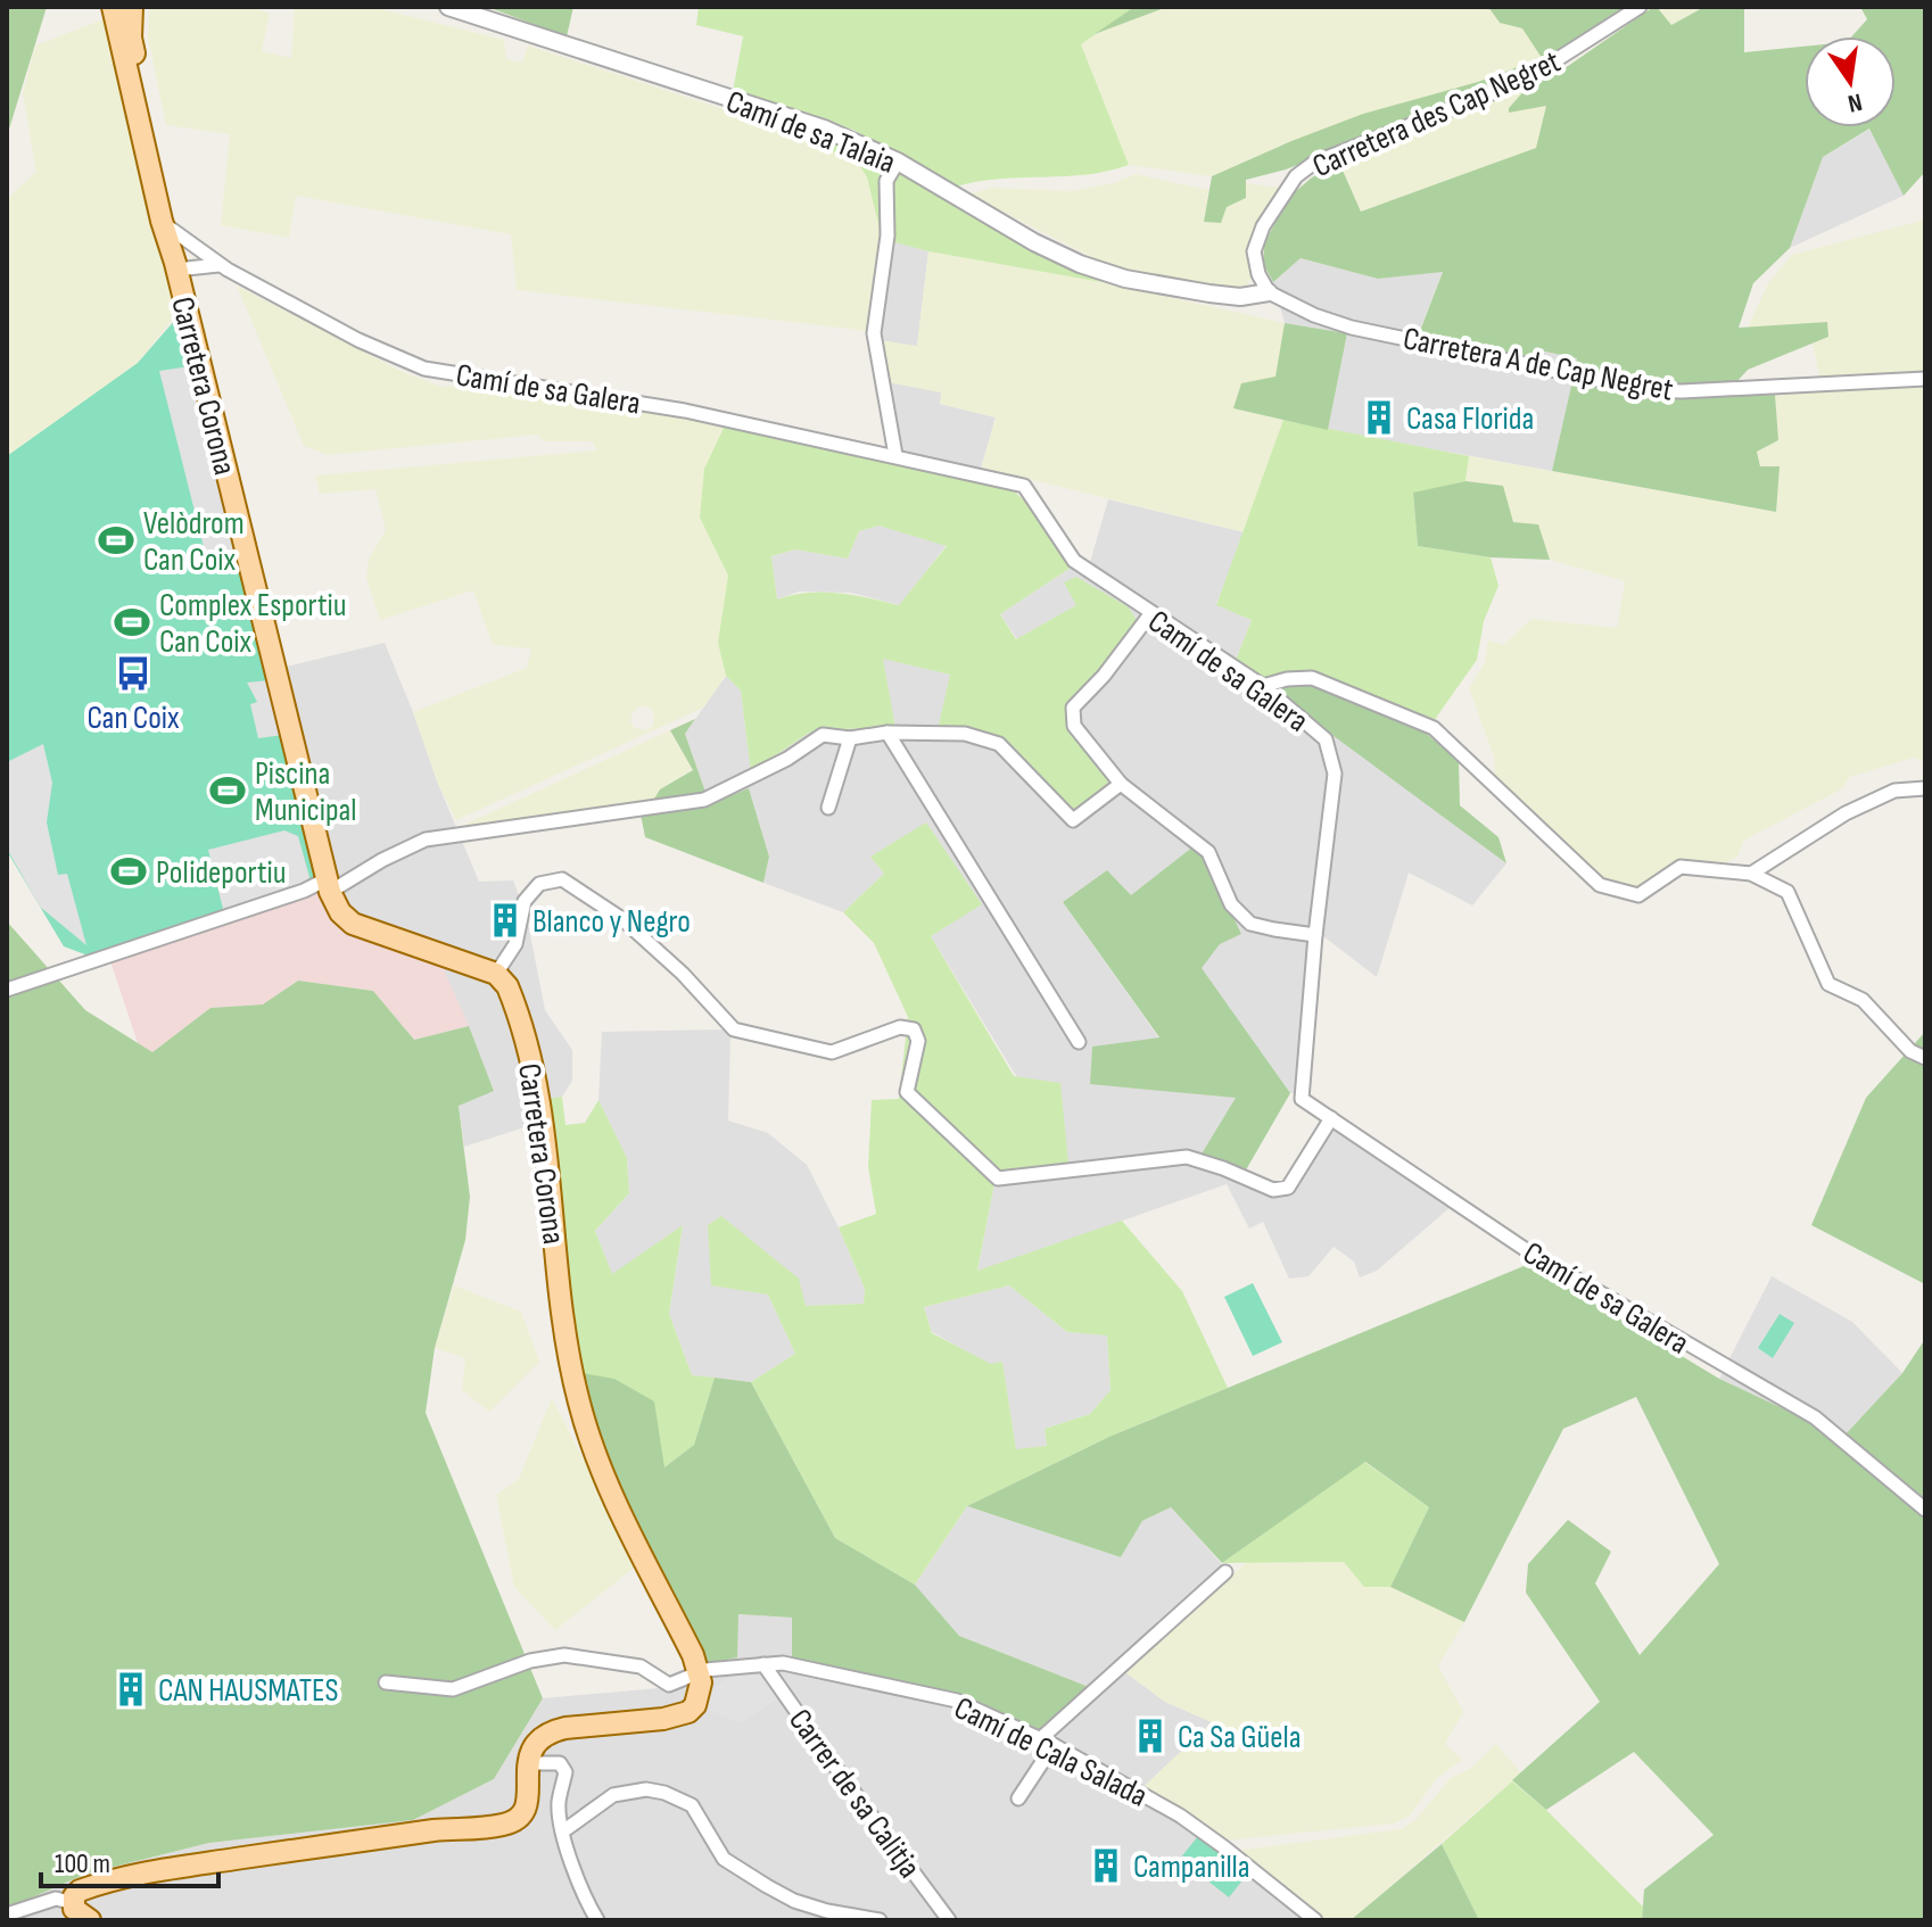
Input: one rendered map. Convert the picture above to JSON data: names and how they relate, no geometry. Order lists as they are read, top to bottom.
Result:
{
  "streets": {
    "main road": ["Carretera Corona"],
    "street": [
      "Carretera des Cap Negret",
      "Camí de sa Talaia",
      "Carretera A de Cap Negret",
      "Camí de sa Galera",
      "Camí de Cala Salada",
      "Carrer de sa Calitja"
    ]
  },
  "crossings": [
    ["Carretera des Cap Negret", "Camí de sa Talaia"],
    ["Carretera des Cap Negret", "Carretera A de Cap Negret"],
    ["Camí de sa Talaia", "Carretera A de Cap Negret"],
    ["Carretera Corona", "Camí de sa Galera"],
    ["Carretera Corona", "Camí de Cala Salada"],
    ["Camí de Cala Salada", "Carrer de sa Calitja"]
  ],
  "places": {
    "building": [
      "Casa Florida",
      "Blanco y Negro",
      "CAN HAUSMATES",
      "Ca Sa Güela",
      "Campanilla"
    ],
    "sports": [
      "Velòdrom Can Coix",
      "Complex Esportiu Can Coix",
      "Piscina Municipal",
      "Polideportiu"
    ],
    "bus stop": ["Can Coix"]
  },
  "scale_bar": "100 m",
  "north": "bottom"
}
